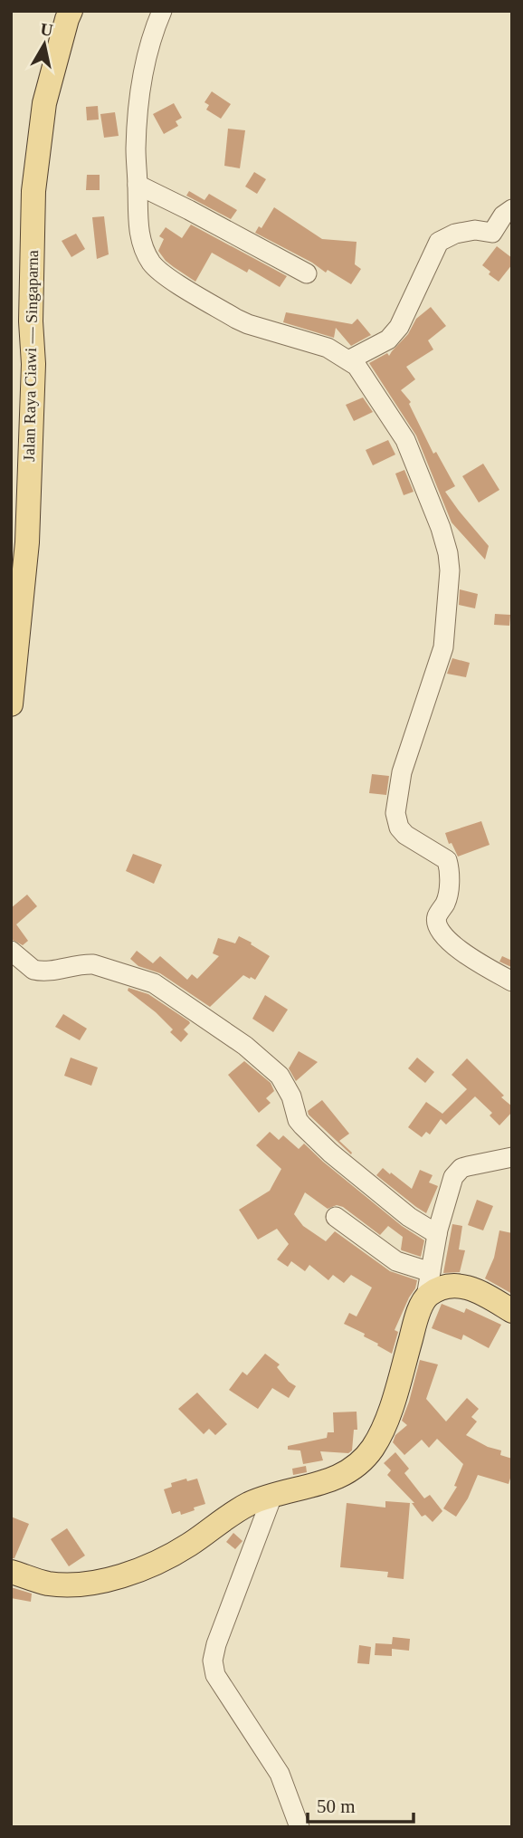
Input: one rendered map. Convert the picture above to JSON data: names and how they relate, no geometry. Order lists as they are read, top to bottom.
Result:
{
  "streets": {
    "main road": ["Jalan Raya Ciawi — Singaparna"]
  },
  "scale_bar": "50 m",
  "north": "top"
}
